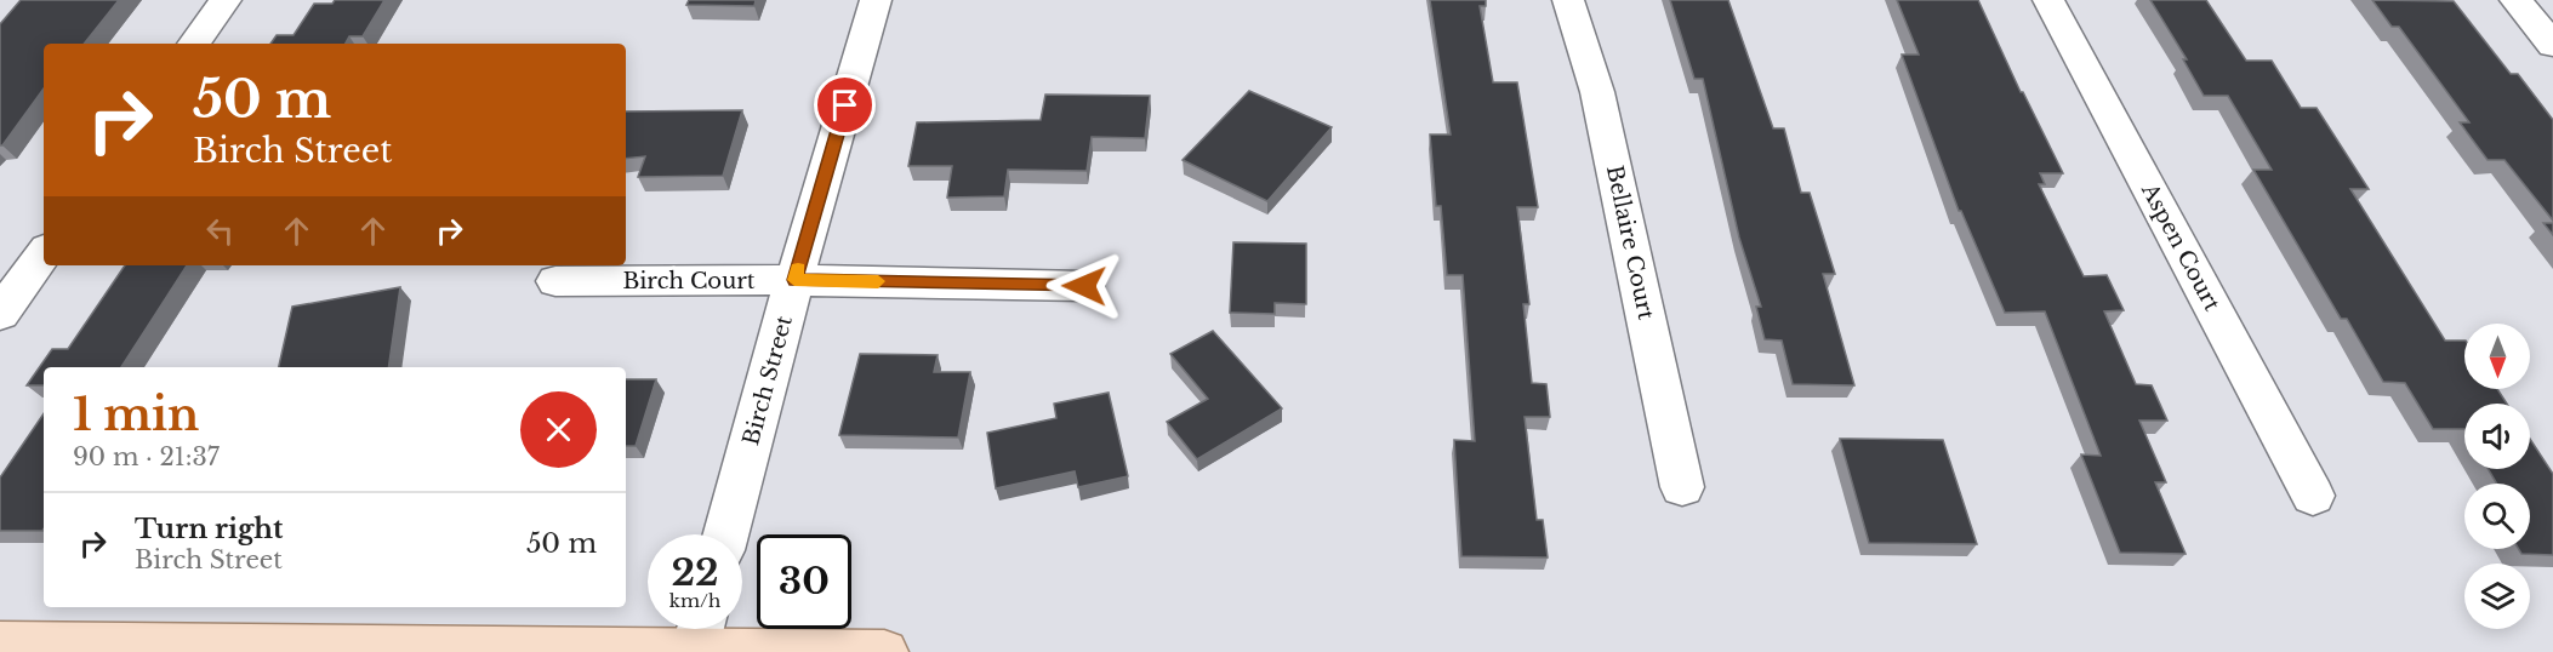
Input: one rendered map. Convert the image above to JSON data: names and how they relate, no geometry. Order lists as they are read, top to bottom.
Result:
{
  "streets": {
    "street": [
      "Bellaire Court",
      "Aspen Court",
      "Birch Court",
      "Birch Street"
    ]
  },
  "crossings": [
    ["Birch Court", "Birch Street"]
  ],
  "north": "bottom",
  "page": {
    "turn": ["50 m", "Birch Street"],
    "heading": ["1 min", "90 m · 21:37"],
    "list": [
      {
        "name": "Turn right",
        "note": "Birch Street",
        "value": "50 m"
      }
    ],
    "speed": "22 km/h",
    "limit": "30"
  }
}
